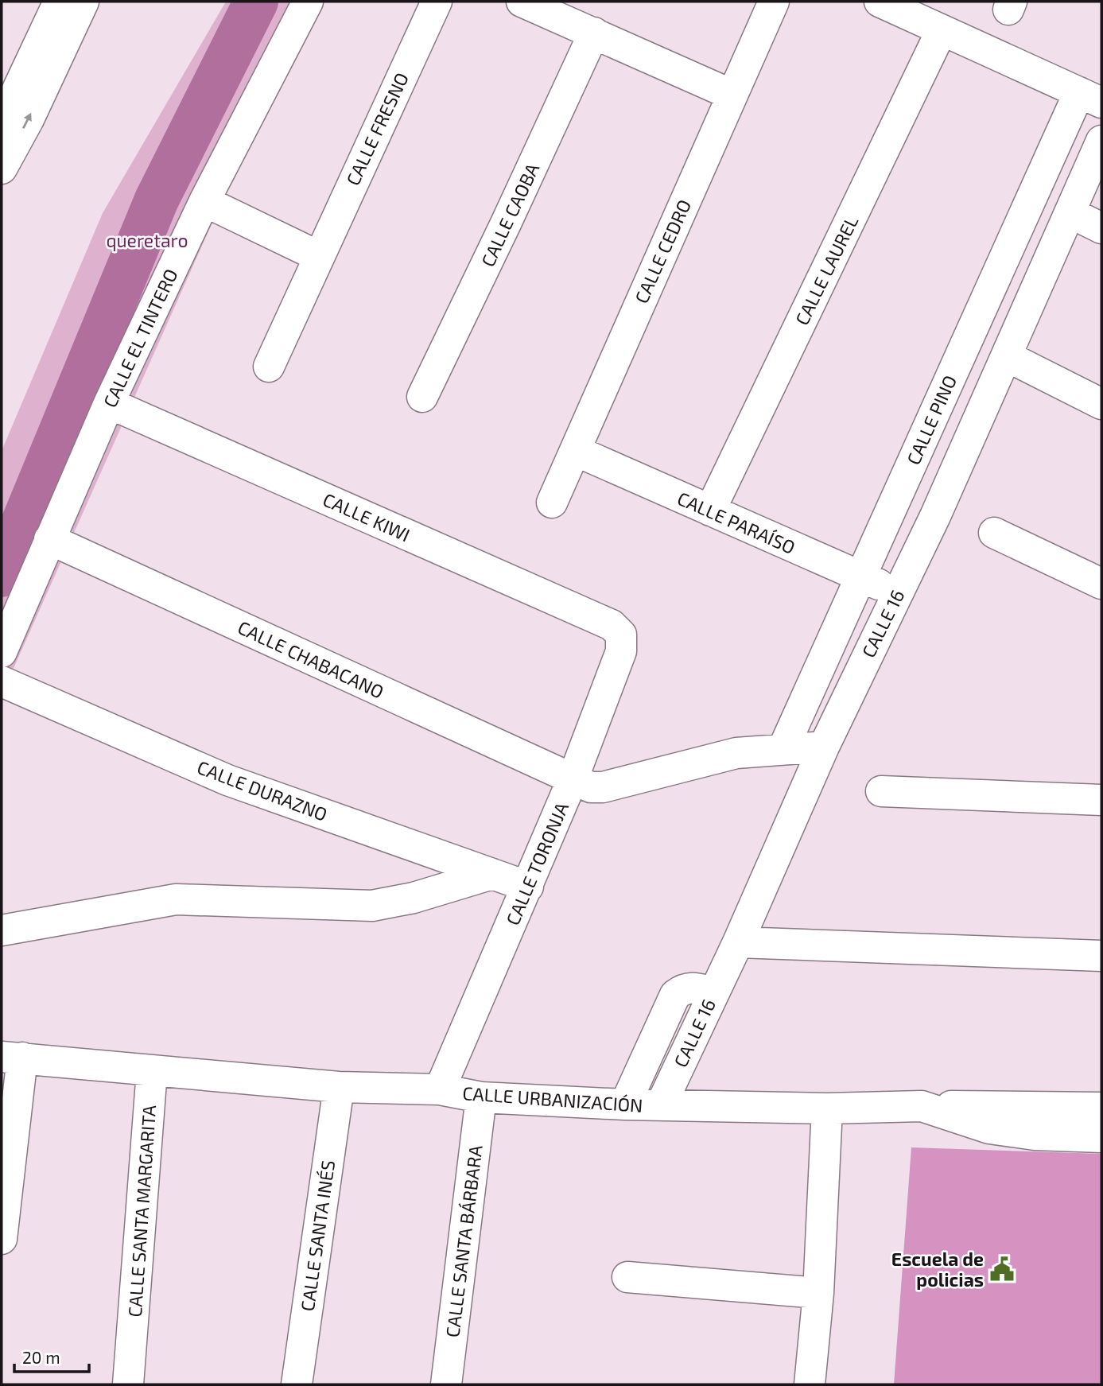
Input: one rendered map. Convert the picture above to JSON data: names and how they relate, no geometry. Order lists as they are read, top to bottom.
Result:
{
  "streets": {
    "street": [
      "CALLE FRESNO",
      "CALLE CAOBA",
      "CALLE CEDRO",
      "CALLE LAUREL",
      "CALLE EL TINTERO",
      "CALLE PINO",
      "CALLE KIWI",
      "CALLE PARAÍSO",
      "CALLE 16",
      "CALLE CHABACANO",
      "CALLE DURAZNO",
      "CALLE TORONJA",
      "CALLE URBANIZACIÓN",
      "CALLE SANTA MARGARITA",
      "CALLE SANTA INÉS",
      "CALLE SANTA BÁRBARA"
    ]
  },
  "crossings": [
    ["CALLE CEDRO", "CALLE PARAÍSO"],
    ["CALLE LAUREL", "CALLE PARAÍSO"],
    ["CALLE EL TINTERO", "CALLE KIWI"],
    ["CALLE EL TINTERO", "CALLE CHABACANO"],
    ["CALLE PINO", "CALLE PARAÍSO"],
    ["CALLE PINO", "CALLE CHABACANO"],
    ["CALLE KIWI", "CALLE TORONJA"],
    ["CALLE PARAÍSO", "CALLE 16"],
    ["CALLE 16", "CALLE CHABACANO"],
    ["CALLE 16", "CALLE URBANIZACIÓN"],
    ["CALLE CHABACANO", "CALLE TORONJA"],
    ["CALLE DURAZNO", "CALLE TORONJA"],
    ["CALLE TORONJA", "CALLE URBANIZACIÓN"],
    ["CALLE URBANIZACIÓN", "CALLE SANTA MARGARITA"],
    ["CALLE URBANIZACIÓN", "CALLE SANTA INÉS"],
    ["CALLE URBANIZACIÓN", "CALLE SANTA BÁRBARA"]
  ],
  "parks": ["queretaro"],
  "places": {
    "public building": ["Escuela de policias"]
  },
  "scale_bar": "20 m"
}
